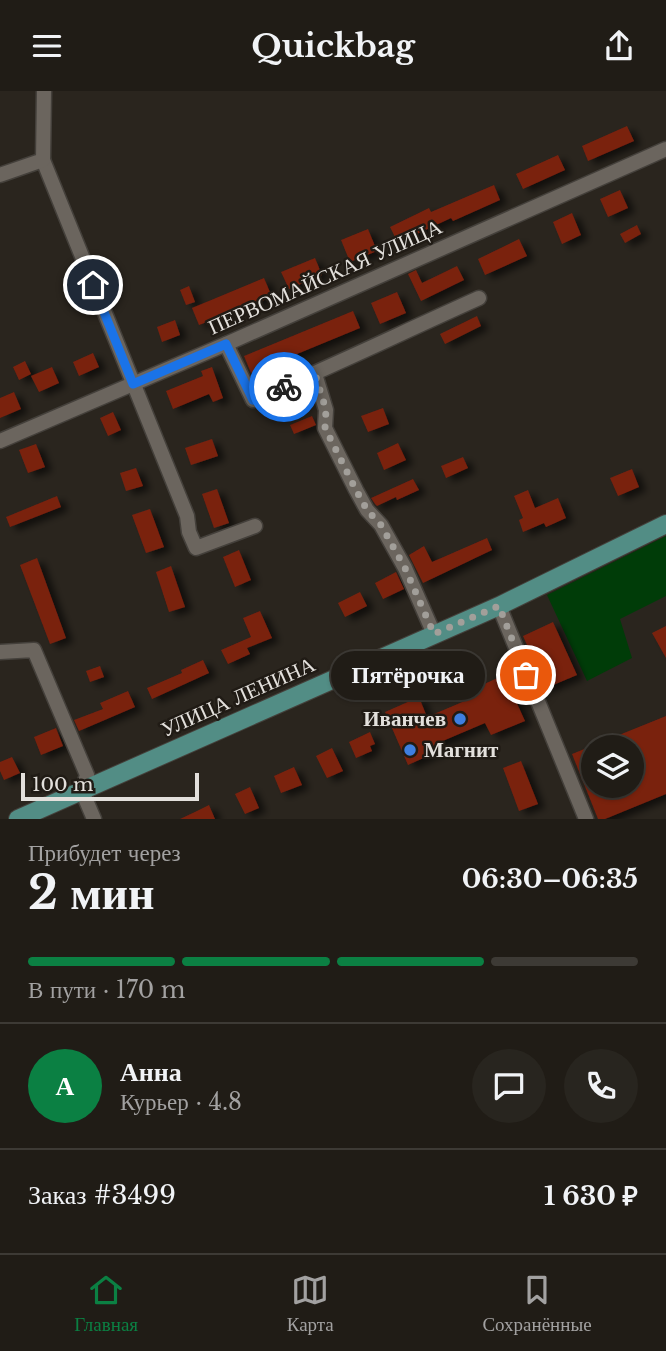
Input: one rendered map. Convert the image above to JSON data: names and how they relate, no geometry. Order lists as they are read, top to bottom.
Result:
{
  "streets": {
    "main road": ["УЛИЦА ЛЕНИНА"],
    "street": ["ПЕРВОМАЙСКАЯ УЛИЦА"]
  },
  "places": ["Пятёрочка", "Иванчев", "Магнит"],
  "scale_bar": "100 m",
  "page": {
    "header": "Quickbag",
    "bubble": "Пятёрочка",
    "scale": "100 m",
    "heading": ["2 мин", "Прибудет через", "06:30–06:35"],
    "panel": [
      "Анна",
      "Курьер · 4.8",
      "Заказ #3499",
      "1 630 ₽"
    ],
    "bar": "В пути · 170 m",
    "round": "А",
    "tabs": ["Главная", "Карта", "Сохранённые"]
  }
}
